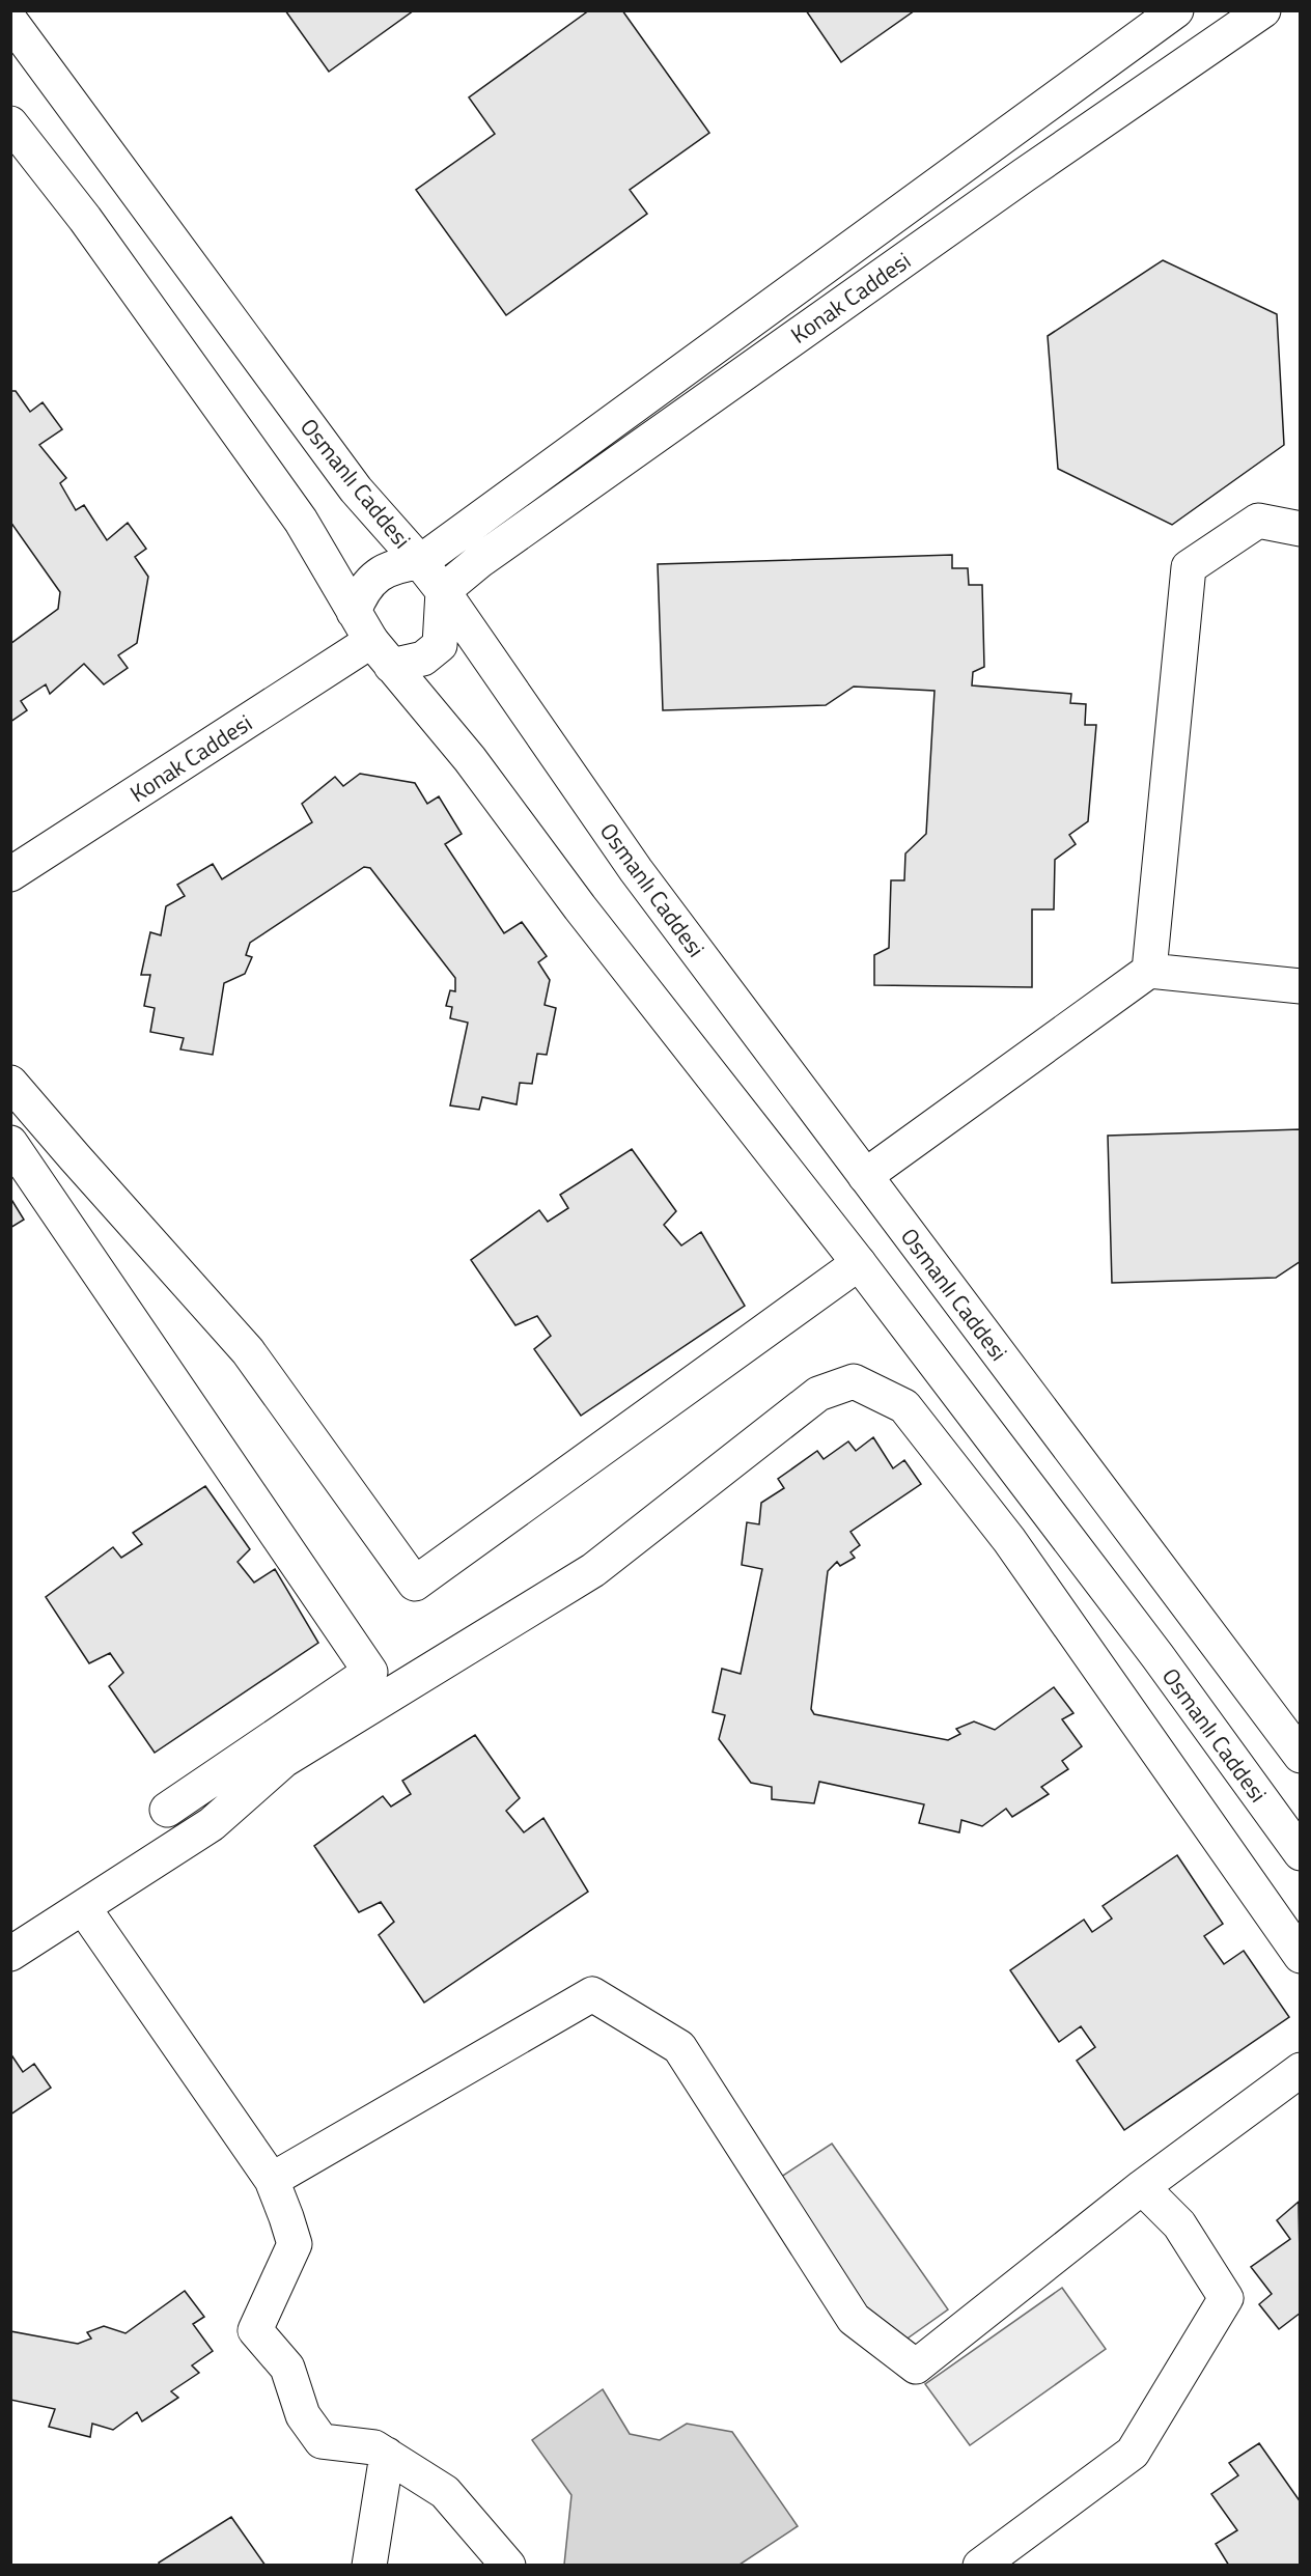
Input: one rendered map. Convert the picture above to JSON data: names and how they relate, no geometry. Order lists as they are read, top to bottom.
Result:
{
  "streets": {
    "main road": ["Konak Caddesi", "Osmanlı Caddesi"]
  },
  "crossings": [
    ["Konak Caddesi", "Osmanlı Caddesi"]
  ]
}
